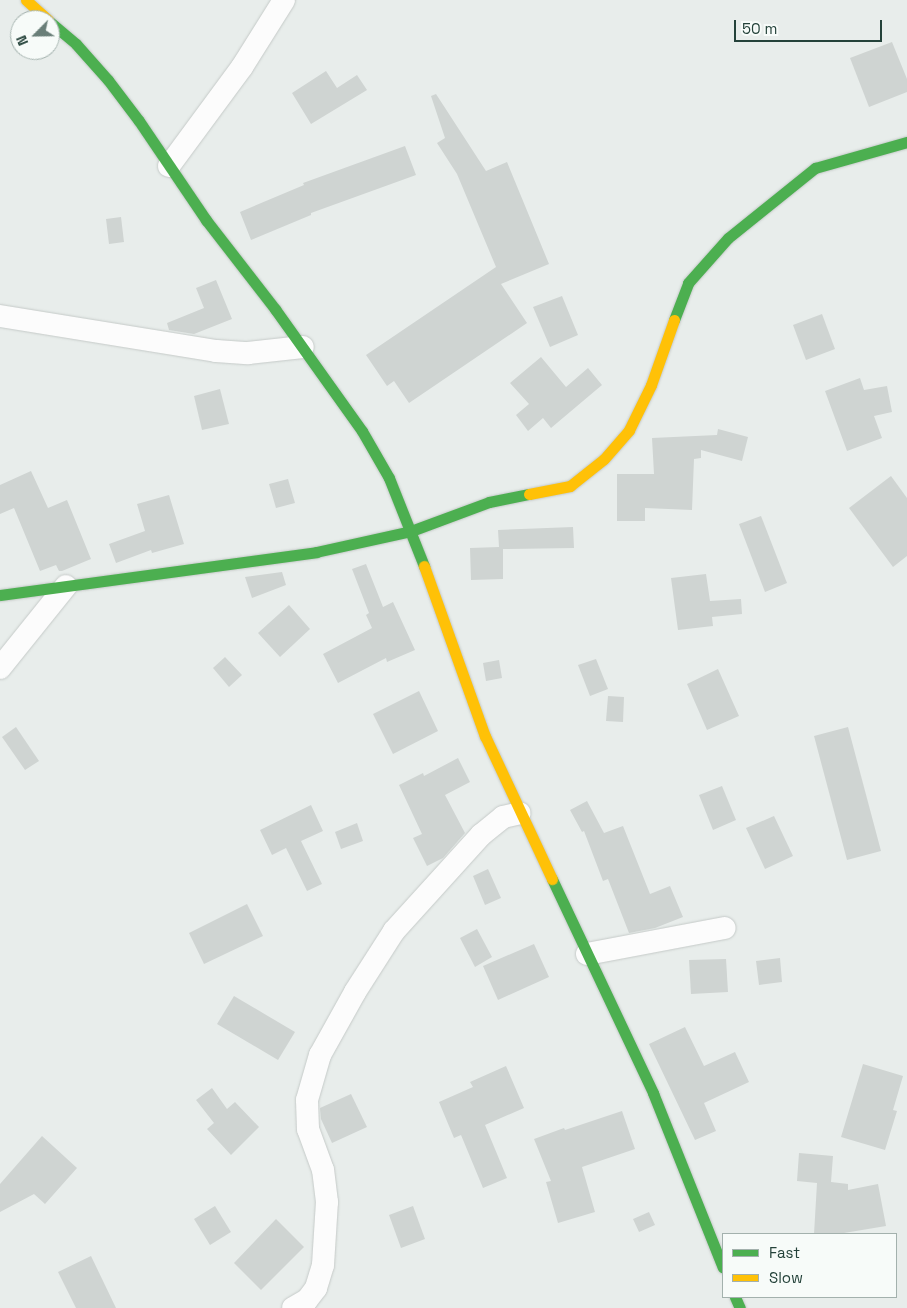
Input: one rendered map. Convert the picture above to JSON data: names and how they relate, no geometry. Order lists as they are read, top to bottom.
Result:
{
  "legend": ["Fast", "Slow"],
  "scale_bar": "50 m",
  "north": "bottom left"
}
